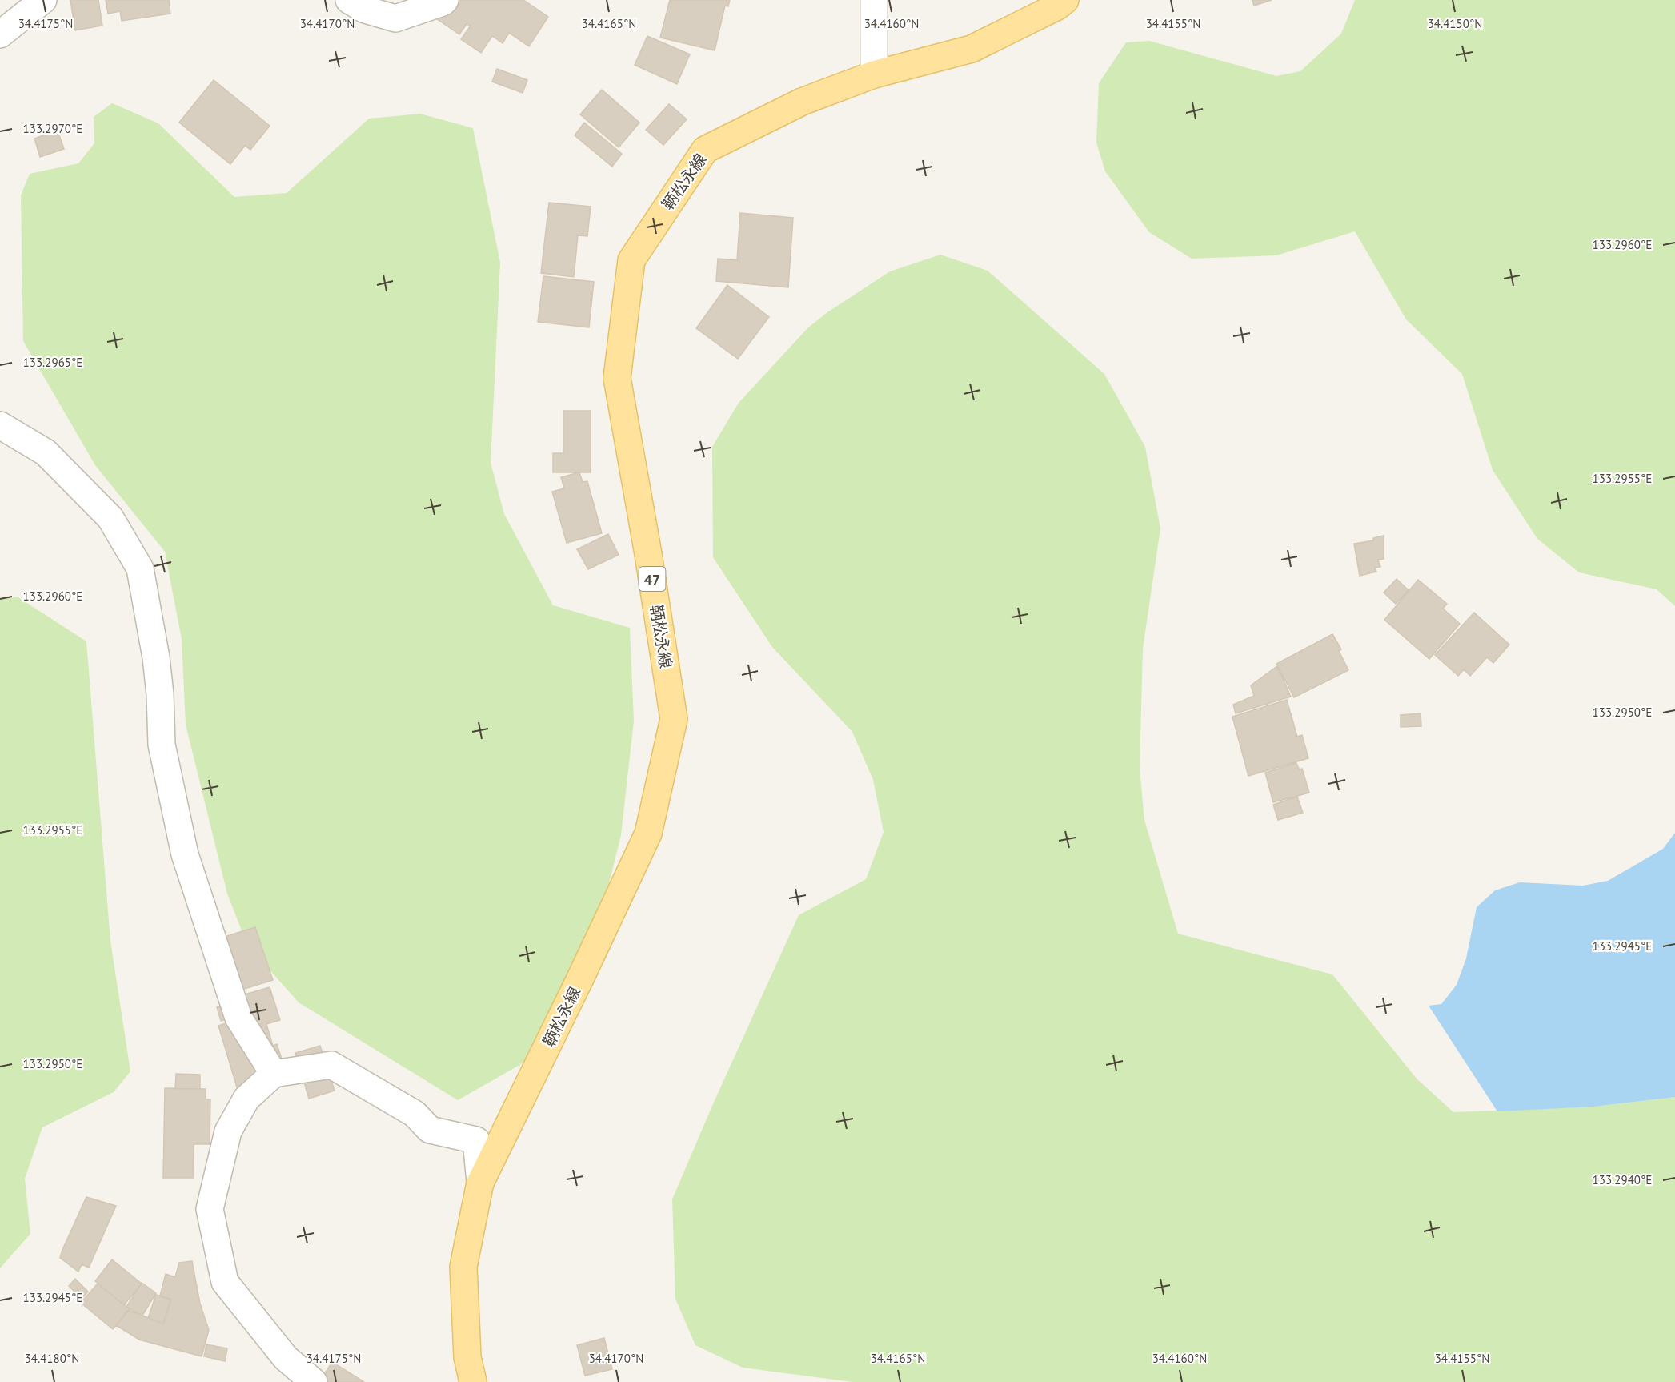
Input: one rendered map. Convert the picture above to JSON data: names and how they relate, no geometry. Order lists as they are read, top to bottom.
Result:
{
  "streets": {
    "main road": ["鞆松永線", "47"]
  },
  "coordinates": [
    "34.4175°N",
    "34.4170°N",
    "34.4165°N",
    "34.4160°N",
    "34.4155°N",
    "34.4150°N",
    "133.2970°E",
    "133.2960°E",
    "133.2965°E",
    "133.2955°E",
    "133.2950°E",
    "133.2945°E",
    "133.2940°E",
    "34.4180°N"
  ]
}
